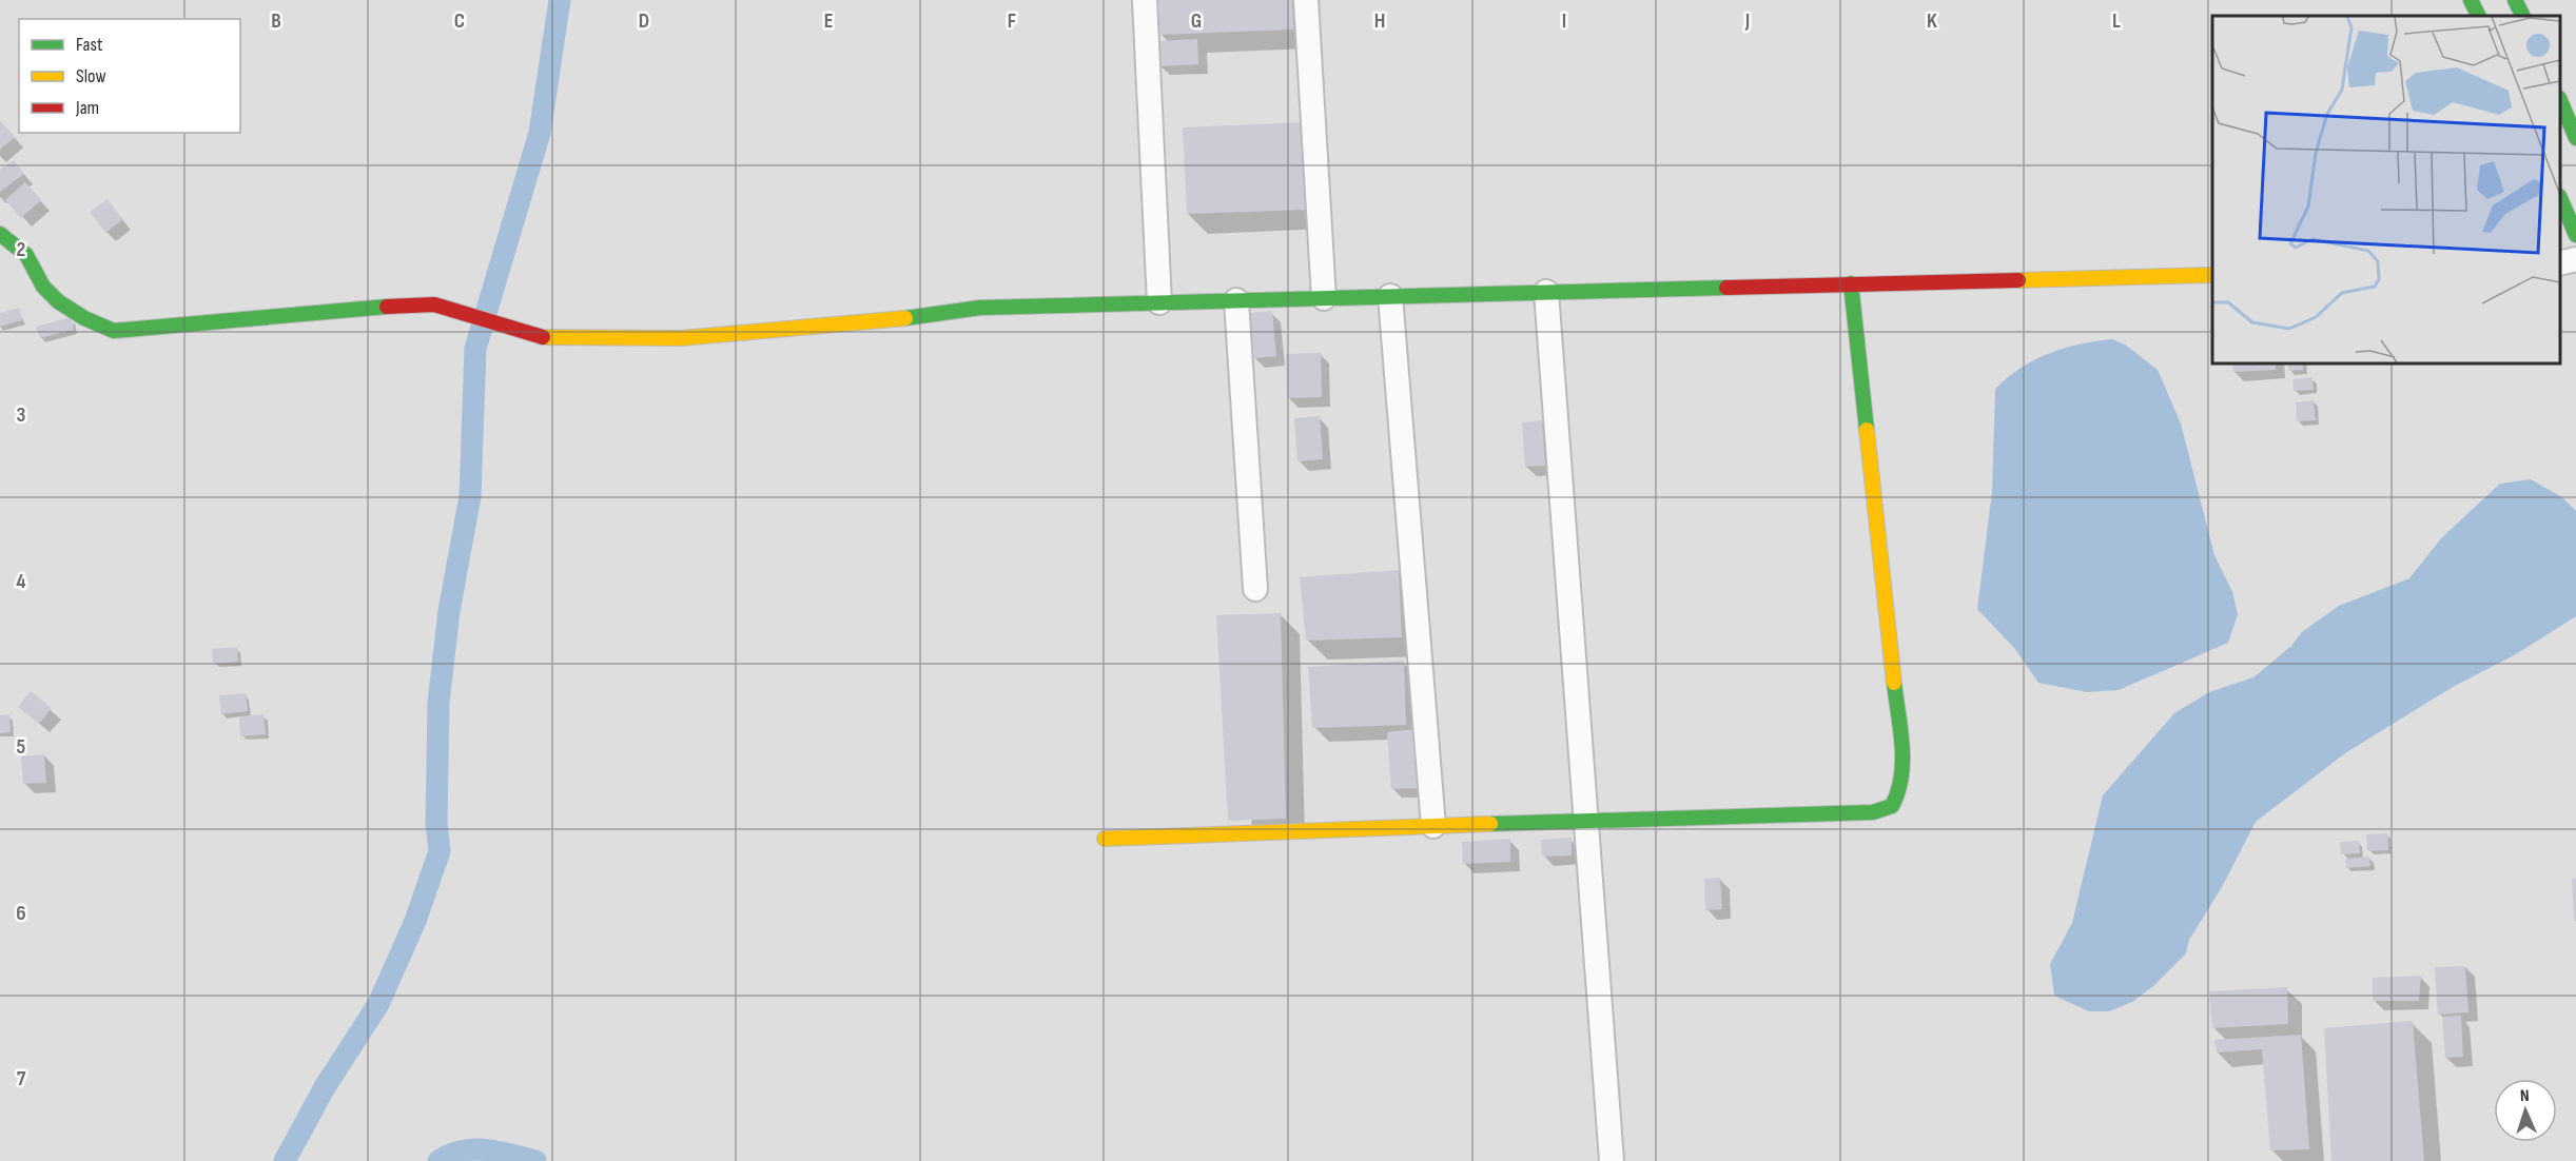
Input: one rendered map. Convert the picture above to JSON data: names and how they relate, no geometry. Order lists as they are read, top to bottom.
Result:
{
  "legend": ["Fast", "Slow", "Jam"],
  "north": "top",
  "grid": {
    "columns": [
      "B",
      "C",
      "D",
      "E",
      "F",
      "G",
      "H",
      "I",
      "J",
      "K",
      "L"
    ],
    "rows": [
      "2",
      "3",
      "4",
      "5",
      "6",
      "7"
    ]
  }
}
